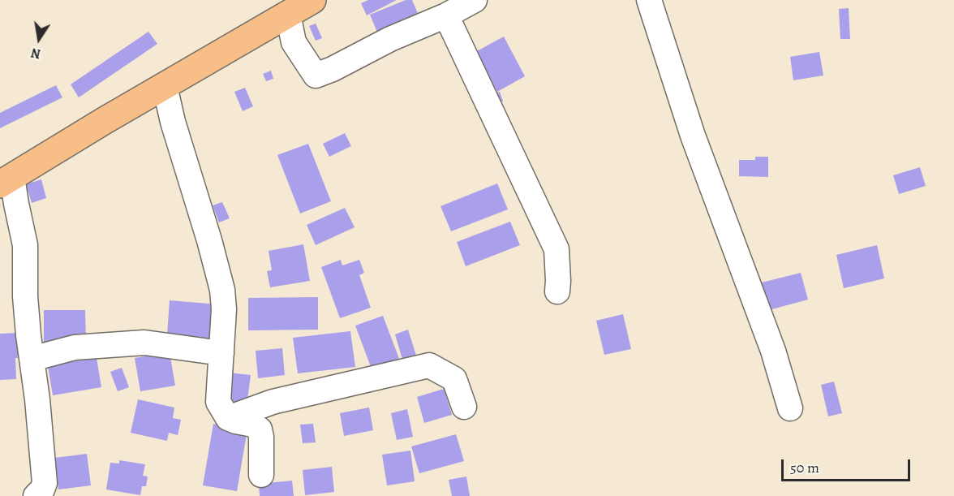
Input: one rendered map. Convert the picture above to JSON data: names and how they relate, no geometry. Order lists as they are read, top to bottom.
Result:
{
  "scale_bar": "50 m",
  "north": "bottom"
}
